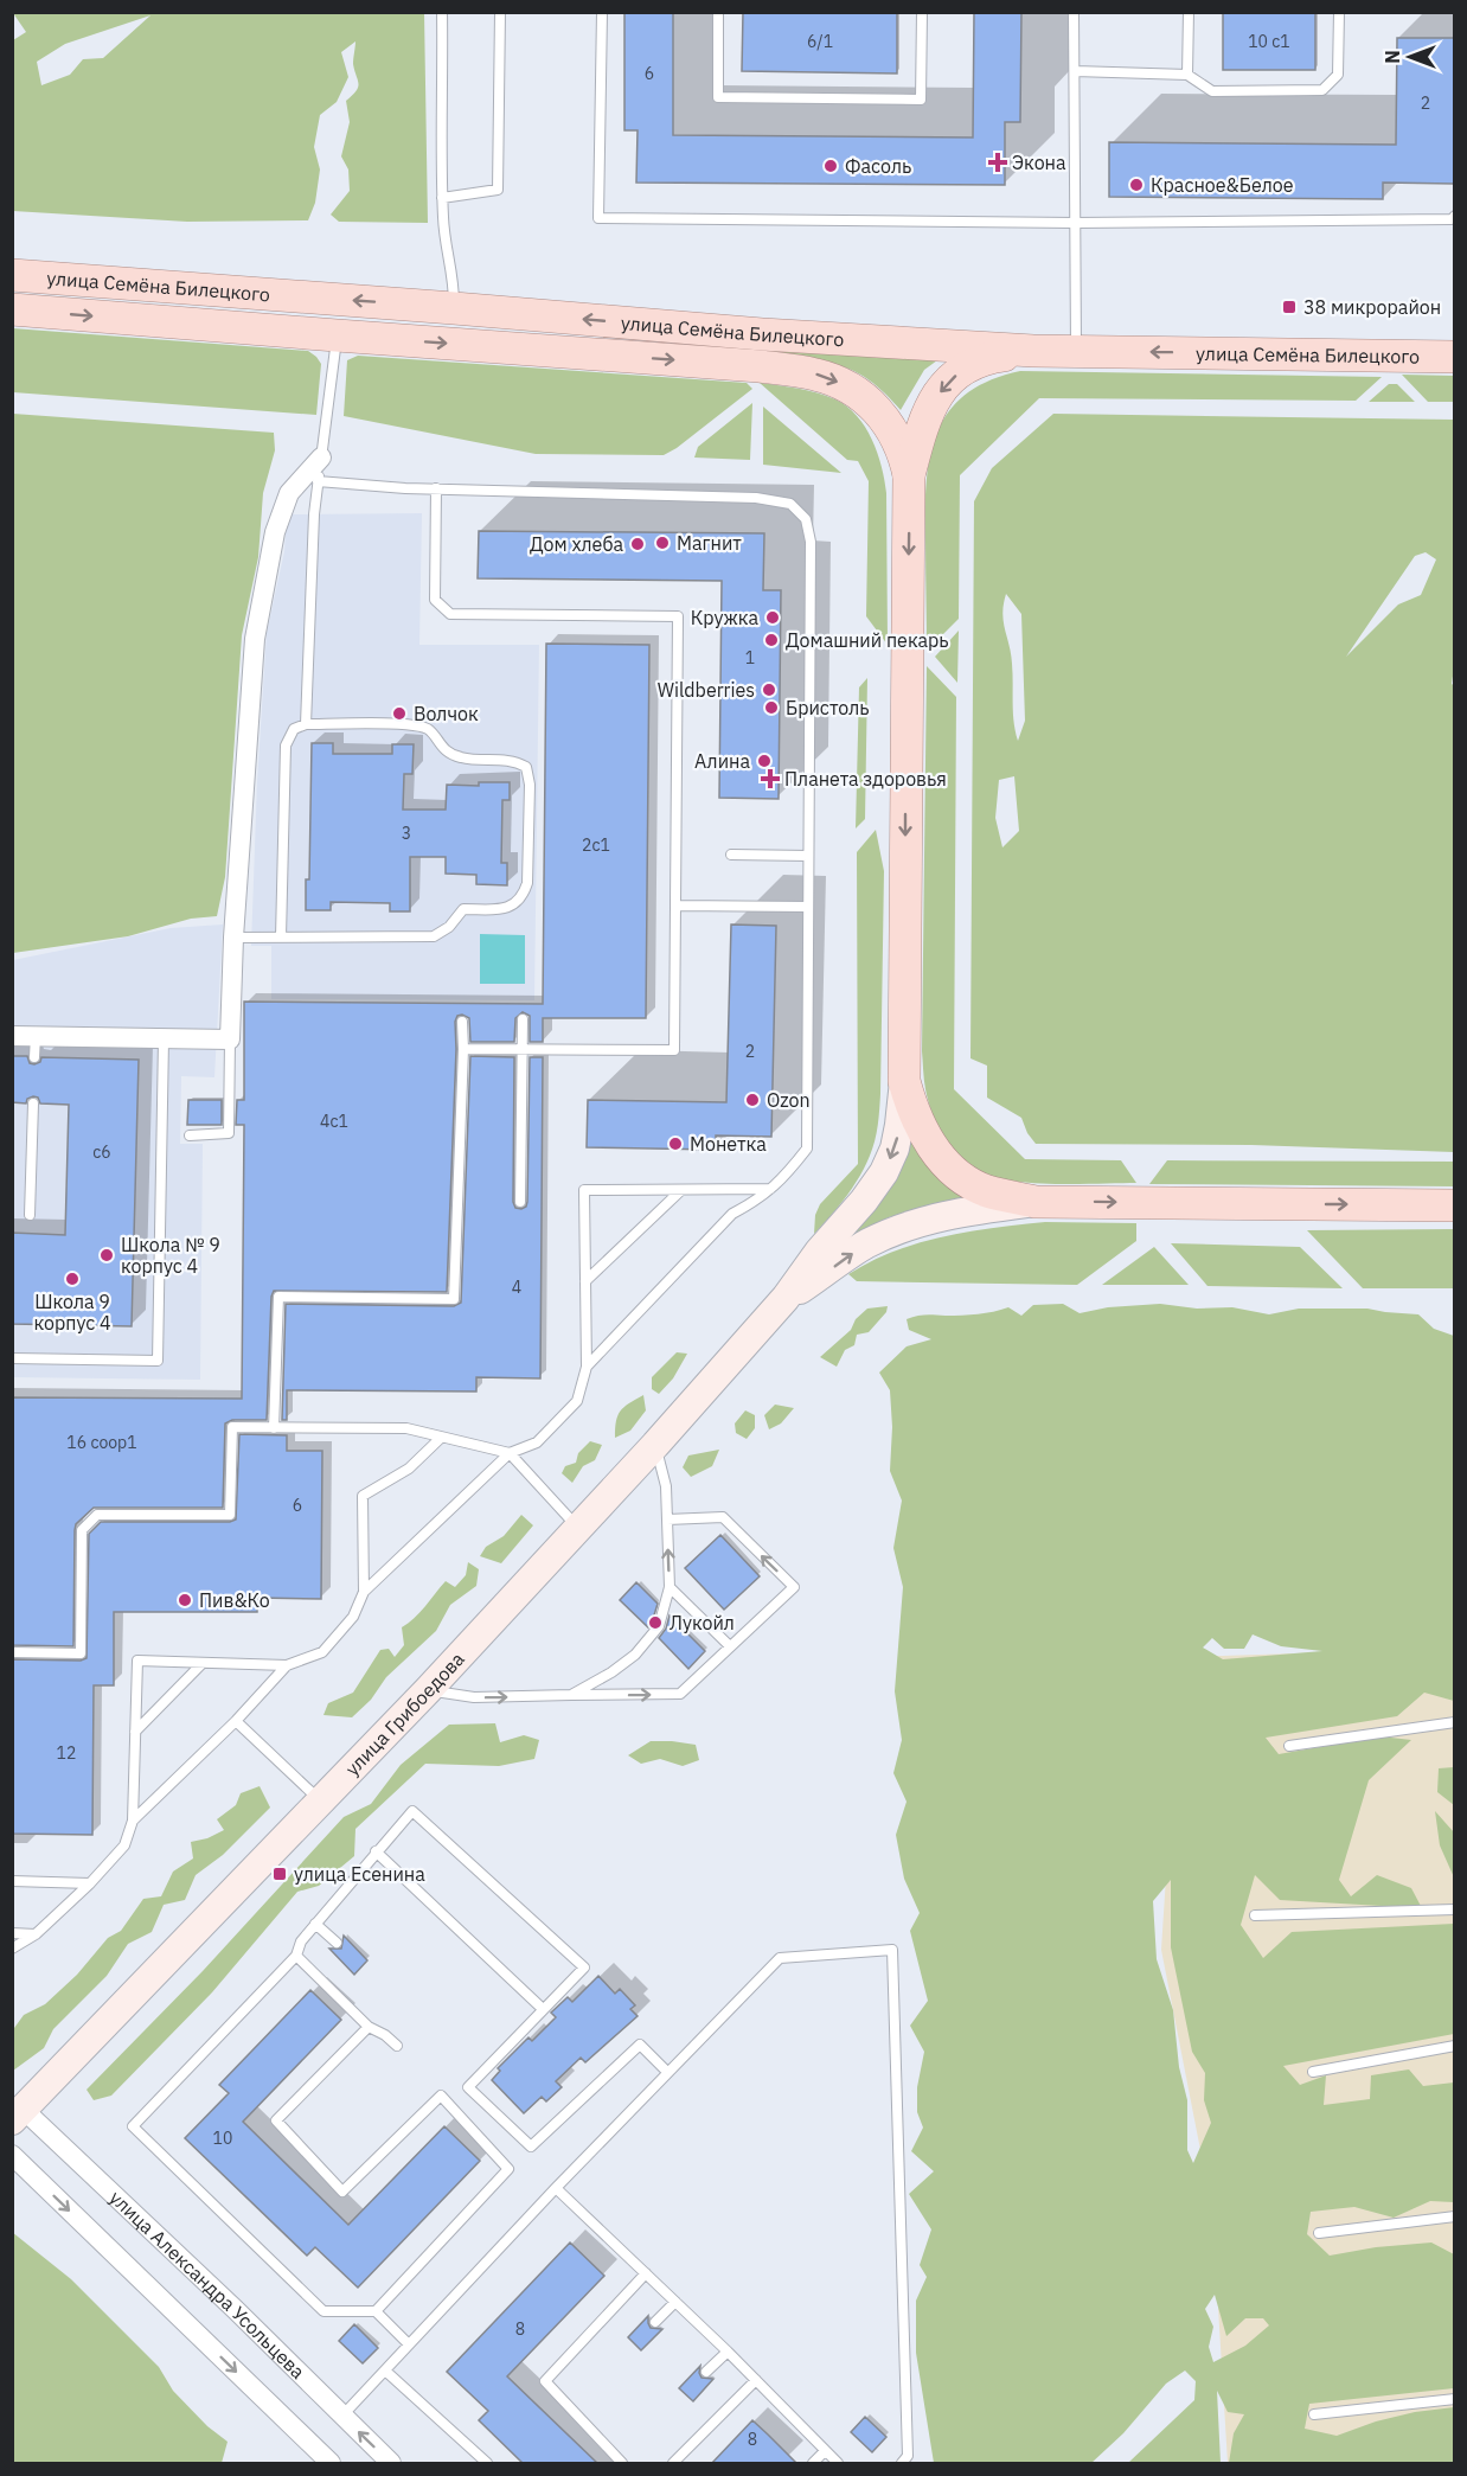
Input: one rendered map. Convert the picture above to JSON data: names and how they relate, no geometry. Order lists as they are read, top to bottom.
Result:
{
  "streets": {
    "main road": ["улица Семёна Билецкого", "улица Грибоедова"],
    "street": ["улица Александра Усольцева"]
  },
  "crossings": [
    ["улица Грибоедова", "улица Александра Усольцева"]
  ],
  "places": {
    "health": ["Экона", "Планета здоровья"],
    "other": [
      "Фасоль",
      "Красное&Белое",
      "Магнит",
      "Дом хлеба",
      "Кружка",
      "Домашний пекарь",
      "Wildberries",
      "Бристоль",
      "Волчок",
      "Алина",
      "Ozon",
      "Монетка",
      "Школа № 9 корпус 4",
      "Школа 9 корпус 4",
      "Пив&Ко",
      "Лукойл"
    ],
    "transit": ["38 микрорайон", "улица Есенина"]
  },
  "house_numbers": [
    "6/1",
    "10 с1",
    "6",
    "2",
    "1",
    "3",
    "2с1",
    "2",
    "4с1",
    "с6",
    "4",
    "16 соор1",
    "6",
    "12",
    "10",
    "8",
    "8"
  ],
  "north": "left"
}
